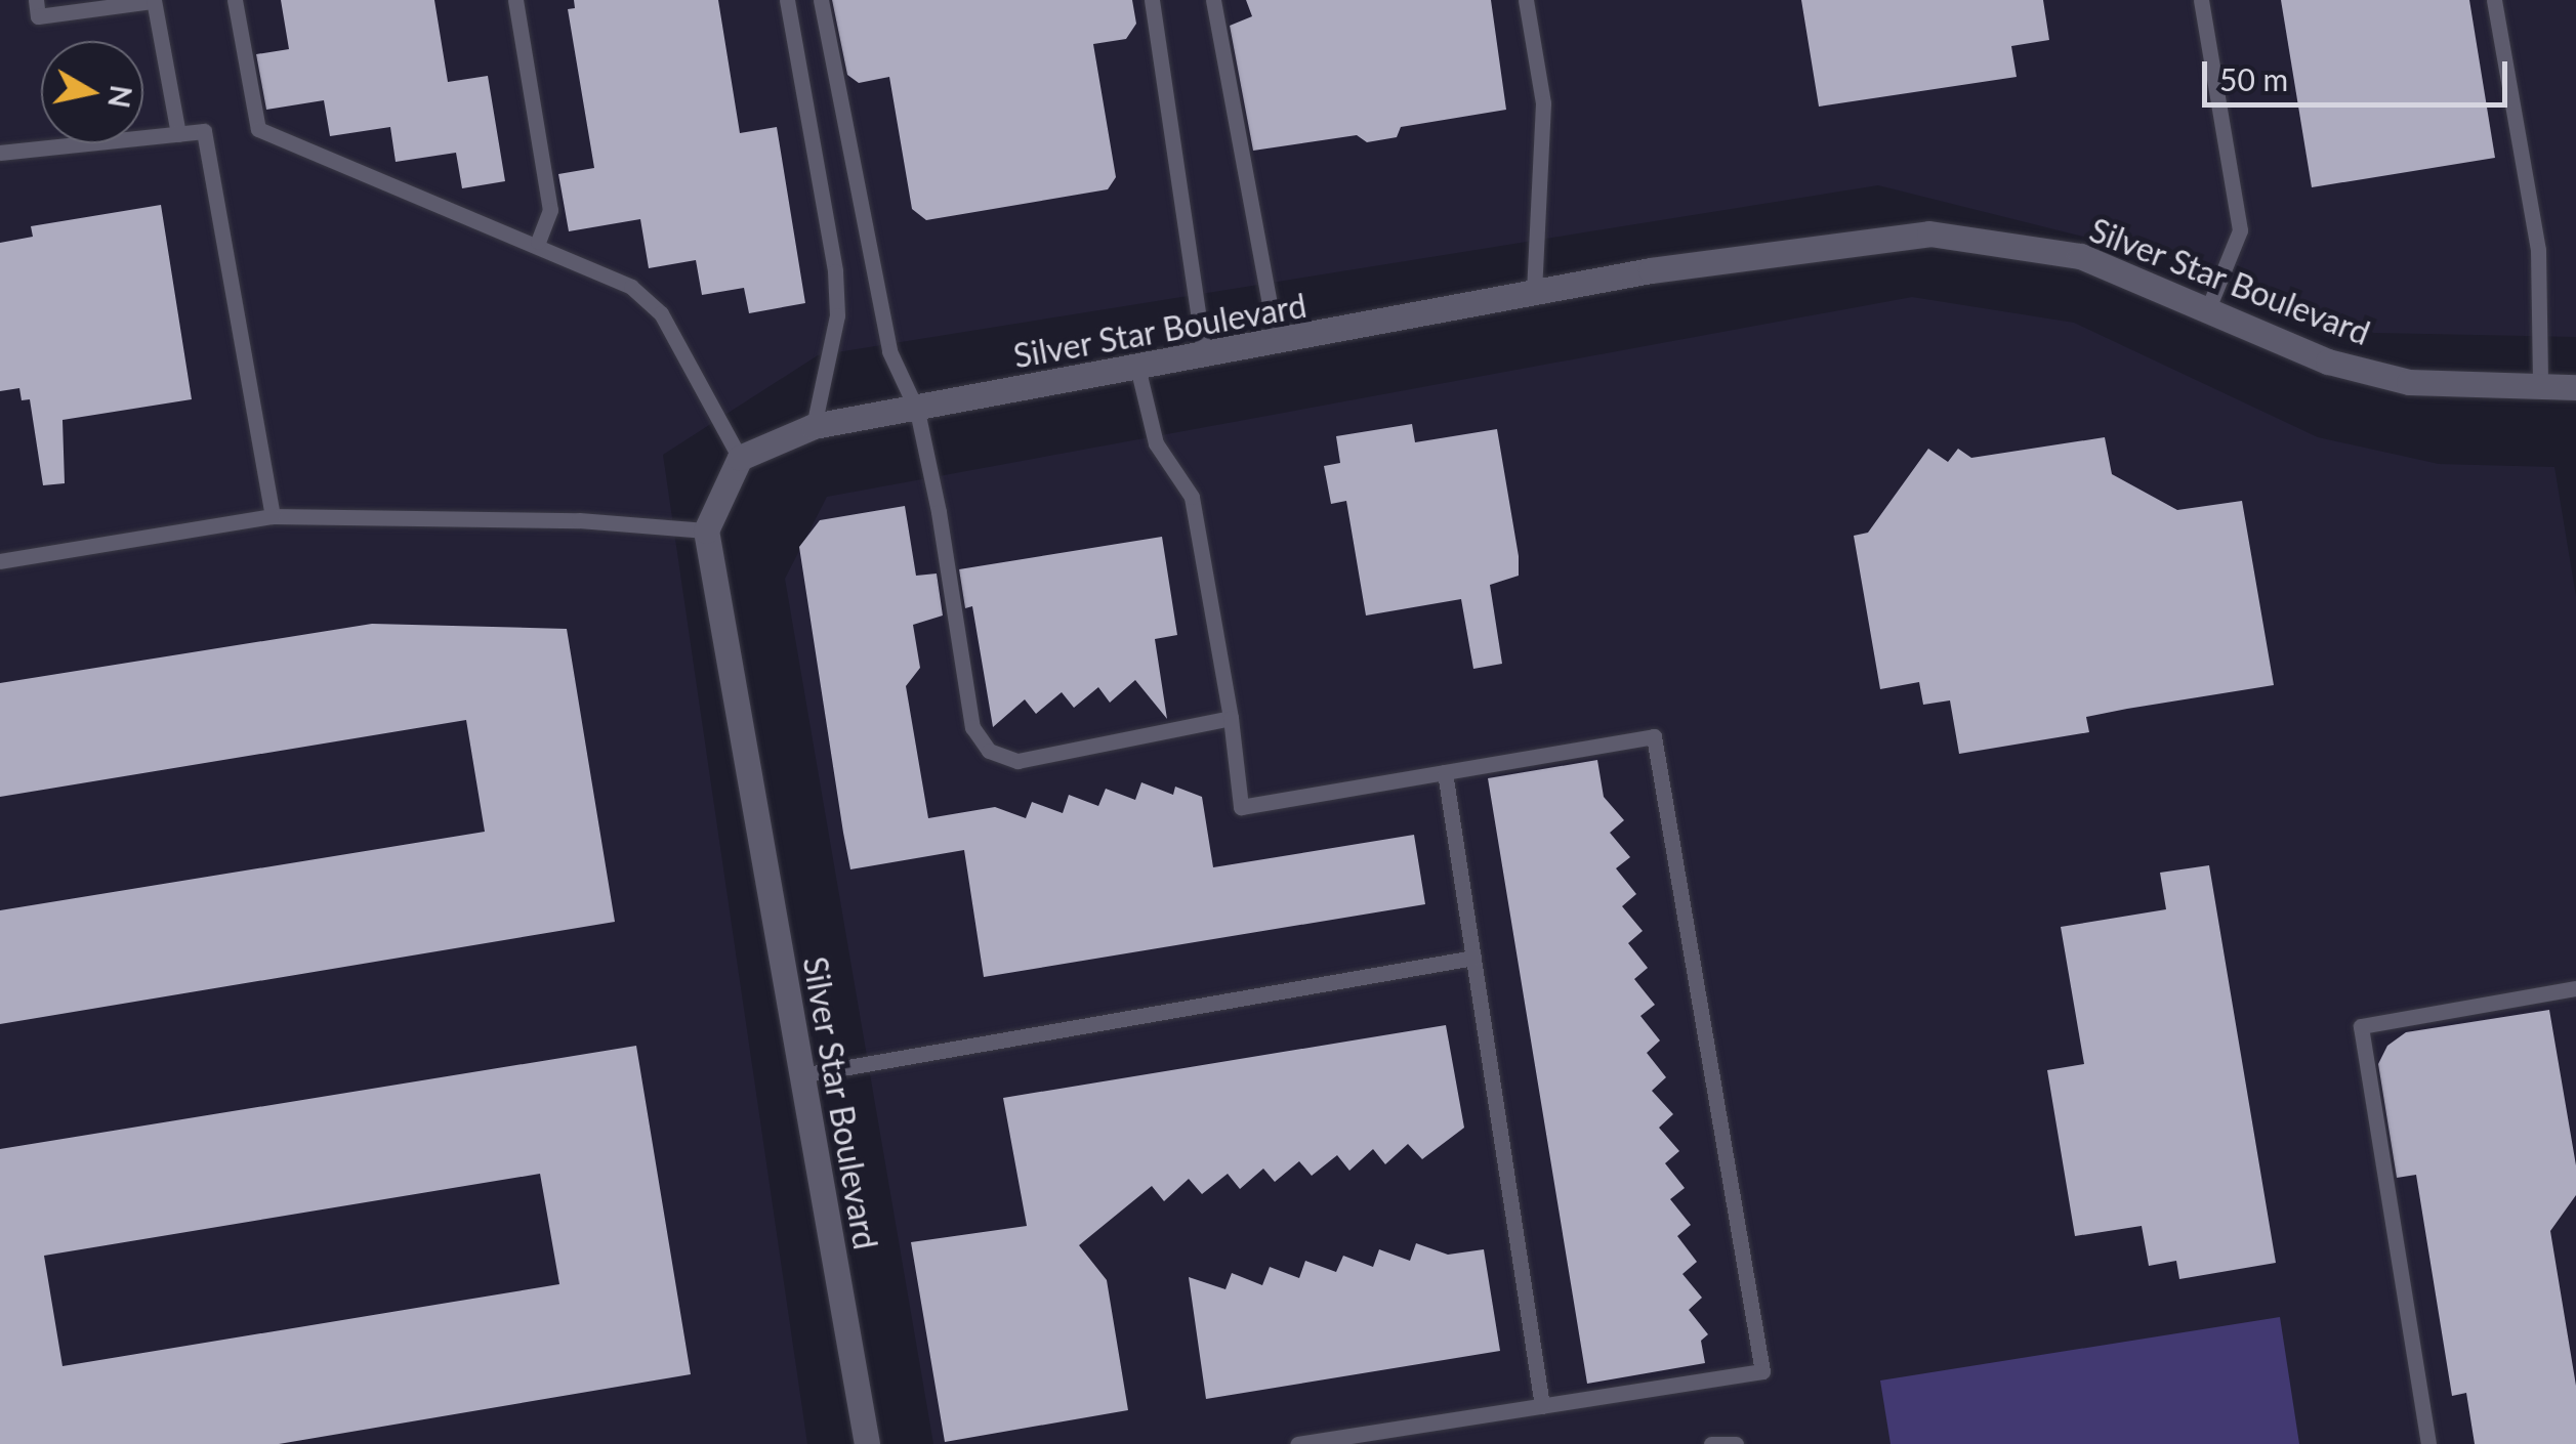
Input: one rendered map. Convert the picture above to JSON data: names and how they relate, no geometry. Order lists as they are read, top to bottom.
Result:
{
  "streets": {
    "street": ["Silver Star Boulevard"]
  },
  "scale_bar": "50 m",
  "north": "right"
}
